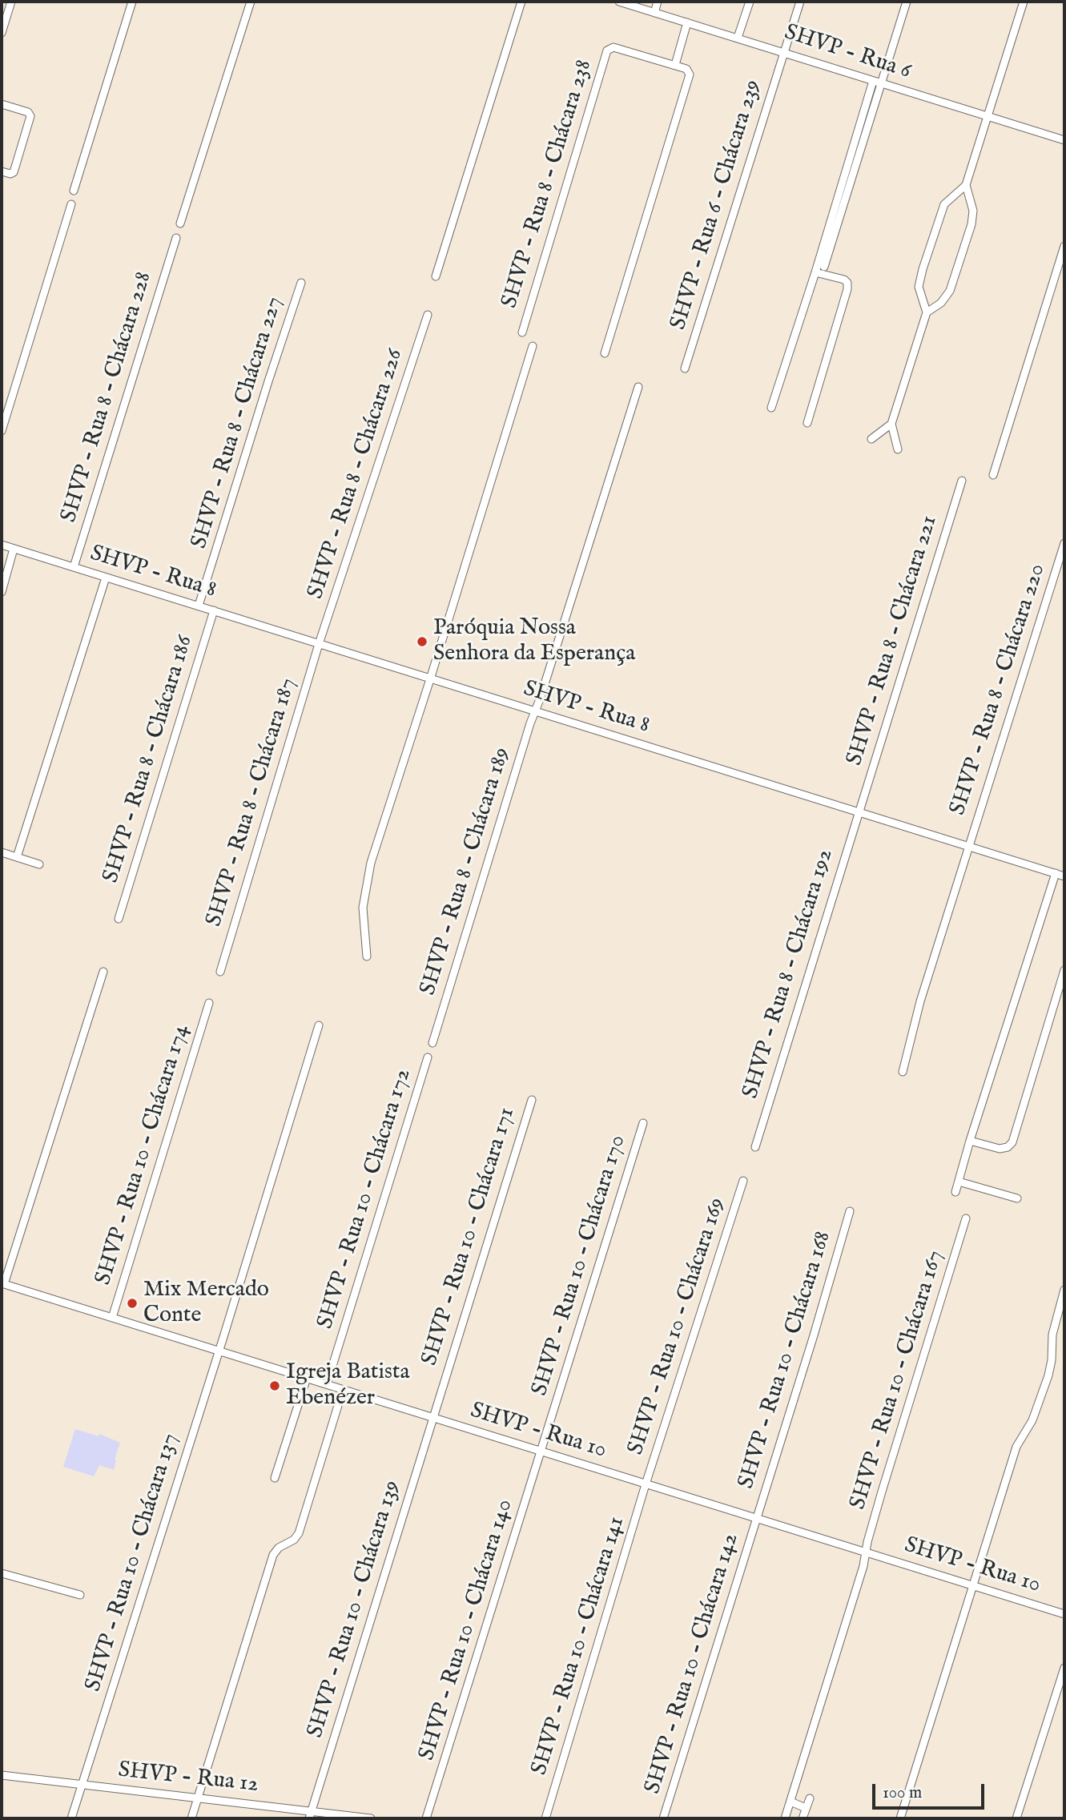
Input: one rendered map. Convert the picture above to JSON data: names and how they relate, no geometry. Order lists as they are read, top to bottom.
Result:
{
  "streets": {
    "street": [
      "SHVP - Rua 6",
      "SHVP - Rua 8 - Chácara 238",
      "SHVP - Rua 6 - Chácara 239",
      "SHVP - Rua 8 - Chácara 228",
      "SHVP - Rua 8 - Chácara 227",
      "SHVP - Rua 8 - Chácara 226",
      "SHVP - Rua 8",
      "SHVP - Rua 8 - Chácara 221",
      "SHVP - Rua 8 - Chácara 220",
      "SHVP - Rua 8 - Chácara 186",
      "SHVP - Rua 8 - Chácara 187",
      "SHVP - Rua 8 - Chácara 189",
      "SHVP - Rua 8 - Chácara 192",
      "SHVP - Rua 10 - Chácara 174",
      "SHVP - Rua 10 - Chácara 172",
      "SHVP - Rua 10 - Chácara 171",
      "SHVP - Rua 10 - Chácara 170",
      "SHVP - Rua 10 - Chácara 169",
      "SHVP - Rua 10 - Chácara 168",
      "SHVP - Rua 10 - Chácara 167",
      "SHVP - Rua 10",
      "SHVP - Rua 10 - Chácara 137",
      "SHVP - Rua 10 - Chácara 139",
      "SHVP - Rua 10 - Chácara 140",
      "SHVP - Rua 10 - Chácara 141",
      "SHVP - Rua 10 - Chácara 142",
      "SHVP - Rua 12"
    ]
  },
  "crossings": [
    ["SHVP - Rua 6", "SHVP - Rua 6 - Chácara 239"],
    ["SHVP - Rua 8 - Chácara 228", "SHVP - Rua 8"],
    ["SHVP - Rua 8 - Chácara 227", "SHVP - Rua 8"],
    ["SHVP - Rua 8 - Chácara 226", "SHVP - Rua 8"],
    ["SHVP - Rua 8 - Chácara 226", "SHVP - Rua 8 - Chácara 187"],
    ["SHVP - Rua 8", "SHVP - Rua 8 - Chácara 221"],
    ["SHVP - Rua 8", "SHVP - Rua 8 - Chácara 220"],
    ["SHVP - Rua 8", "SHVP - Rua 8 - Chácara 186"],
    ["SHVP - Rua 8", "SHVP - Rua 8 - Chácara 187"],
    ["SHVP - Rua 8", "SHVP - Rua 8 - Chácara 189"],
    ["SHVP - Rua 8", "SHVP - Rua 8 - Chácara 192"],
    ["SHVP - Rua 8 - Chácara 221", "SHVP - Rua 8 - Chácara 192"],
    ["SHVP - Rua 10 - Chácara 174", "SHVP - Rua 10"],
    ["SHVP - Rua 10 - Chácara 172", "SHVP - Rua 10"],
    ["SHVP - Rua 10 - Chácara 171", "SHVP - Rua 10"],
    ["SHVP - Rua 10 - Chácara 171", "SHVP - Rua 10 - Chácara 139"],
    ["SHVP - Rua 10 - Chácara 170", "SHVP - Rua 10"],
    ["SHVP - Rua 10 - Chácara 170", "SHVP - Rua 10 - Chácara 140"],
    ["SHVP - Rua 10 - Chácara 169", "SHVP - Rua 10"],
    ["SHVP - Rua 10 - Chácara 169", "SHVP - Rua 10 - Chácara 141"],
    ["SHVP - Rua 10 - Chácara 168", "SHVP - Rua 10"],
    ["SHVP - Rua 10 - Chácara 168", "SHVP - Rua 10 - Chácara 142"],
    ["SHVP - Rua 10 - Chácara 167", "SHVP - Rua 10"],
    ["SHVP - Rua 10", "SHVP - Rua 10 - Chácara 137"],
    ["SHVP - Rua 10", "SHVP - Rua 10 - Chácara 139"],
    ["SHVP - Rua 10", "SHVP - Rua 10 - Chácara 140"],
    ["SHVP - Rua 10", "SHVP - Rua 10 - Chácara 141"],
    ["SHVP - Rua 10", "SHVP - Rua 10 - Chácara 142"],
    ["SHVP - Rua 10 - Chácara 137", "SHVP - Rua 12"],
    ["SHVP - Rua 10 - Chácara 139", "SHVP - Rua 12"]
  ],
  "places": ["Paróquia Nossa Senhora da Esperança", "Mix Mercado Conte", "Igreja Batista Ebenézer"],
  "scale_bar": "100 m"
}
